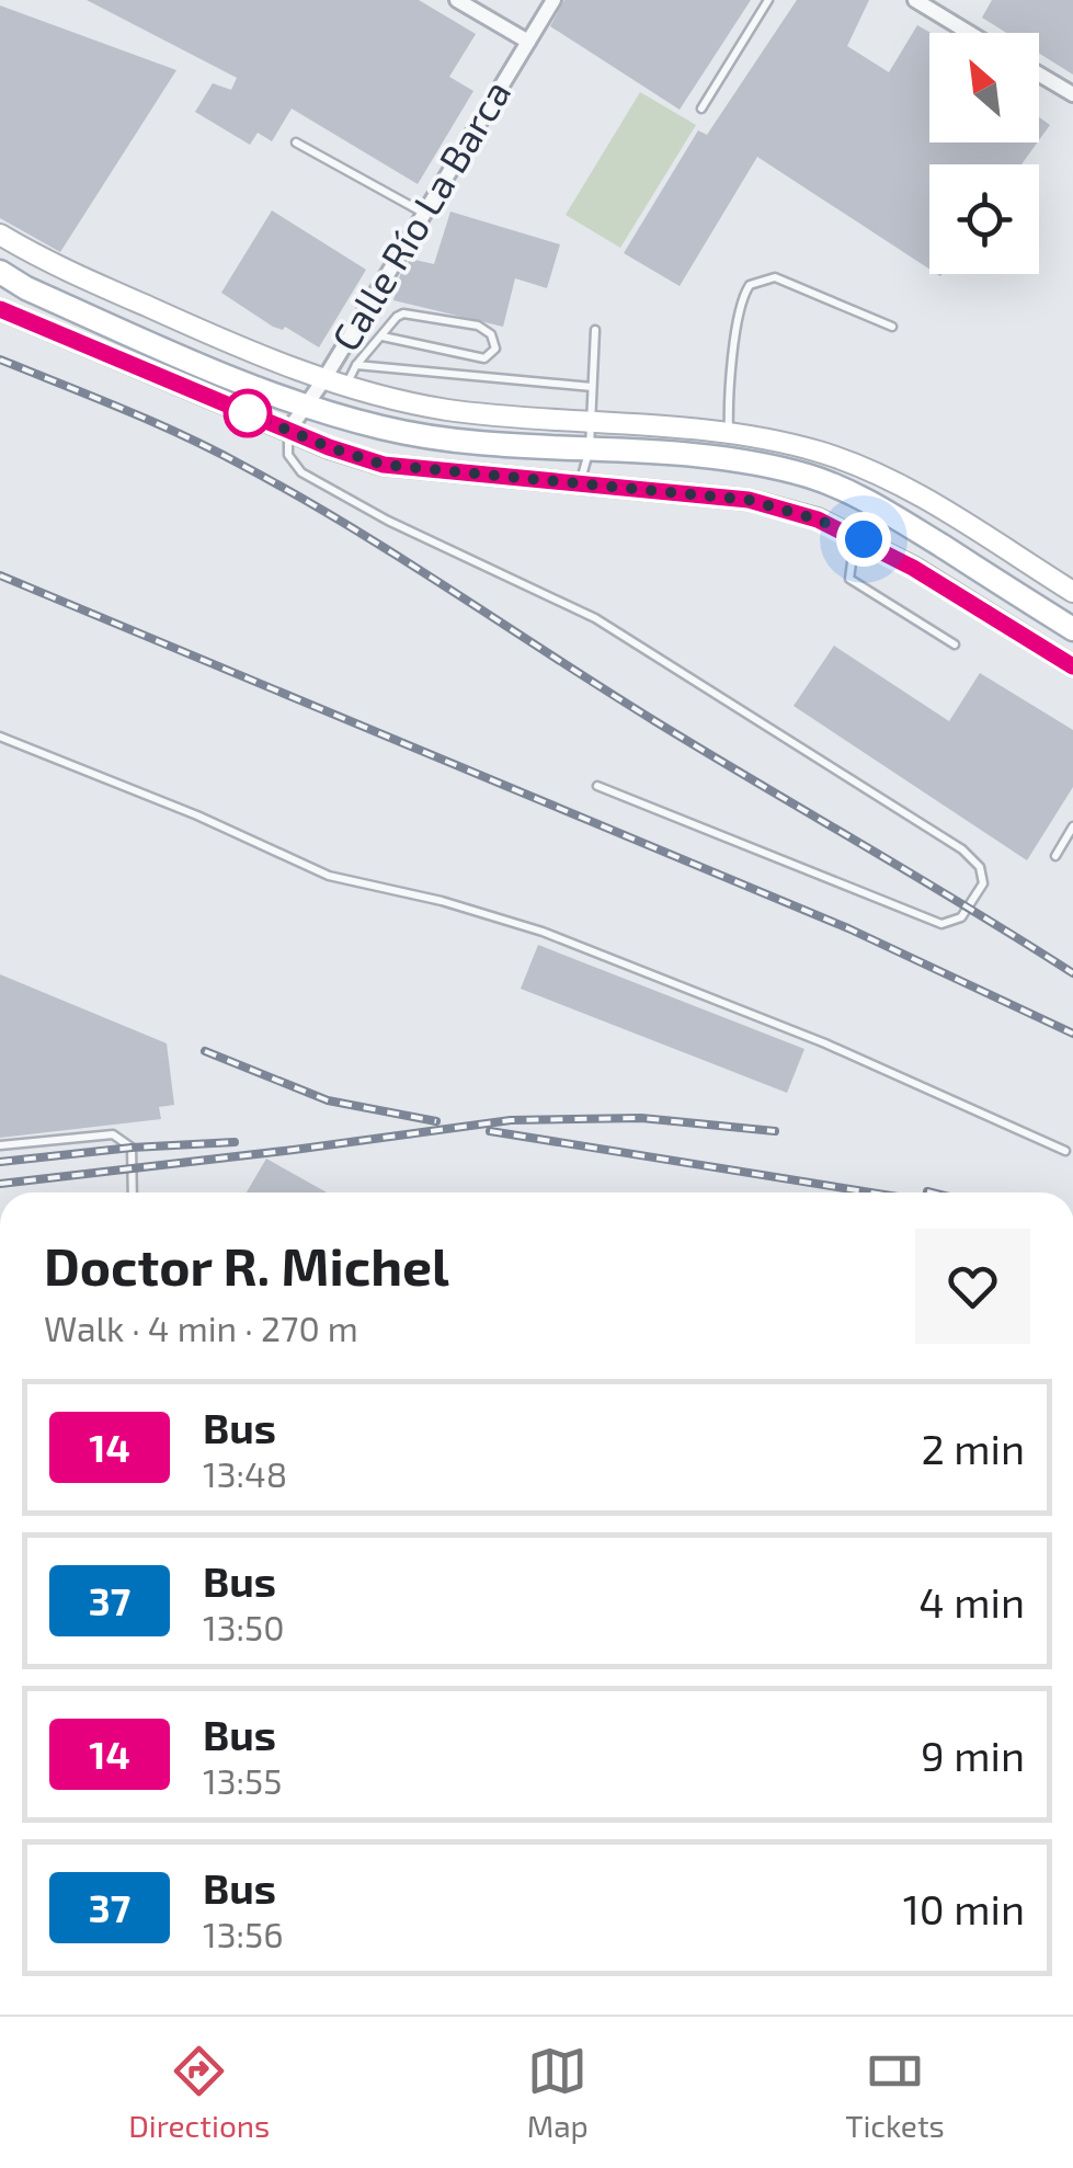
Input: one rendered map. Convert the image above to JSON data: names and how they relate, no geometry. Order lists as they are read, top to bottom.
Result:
{
  "streets": {
    "street": ["Calle Río La Barca"]
  },
  "lines": ["bus line 14"],
  "north": "top left",
  "page": {
    "heading": ["Doctor R. Michel", "Walk · 4 min · 270 m"],
    "list": [
      {
        "mark": "14",
        "name": "Bus",
        "note": "13:48",
        "value": "2 min"
      },
      {
        "mark": "37",
        "name": "Bus",
        "note": "13:50",
        "value": "4 min"
      },
      {
        "mark": "14",
        "name": "Bus",
        "note": "13:55",
        "value": "9 min"
      },
      {
        "mark": "37",
        "name": "Bus",
        "note": "13:56",
        "value": "10 min"
      }
    ],
    "tabs": ["Directions", "Map", "Tickets"]
  }
}
